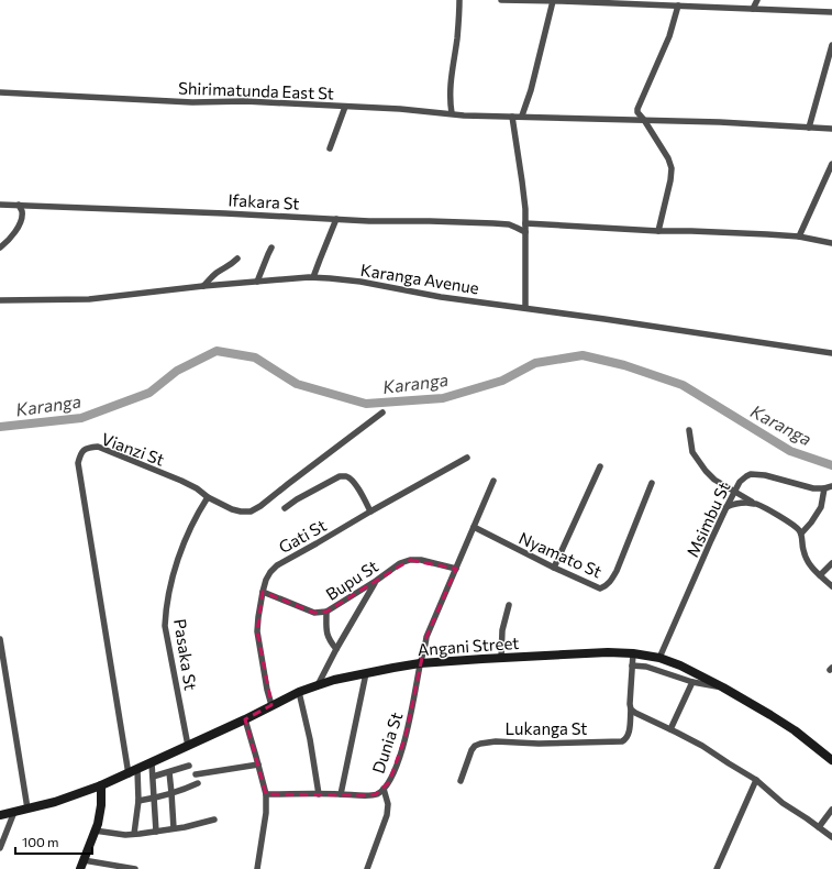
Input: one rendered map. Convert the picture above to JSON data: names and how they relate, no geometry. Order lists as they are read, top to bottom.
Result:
{
  "streets": {
    "street": [
      "Shirimatunda East St",
      "Ifakara St",
      "Karanga Avenue",
      "Vianzi St",
      "Msimbu St",
      "Gati St",
      "Nyamato St",
      "Bupu St",
      "Angani Street",
      "Pasaka St",
      "Lukanga St",
      "Dunia St"
    ]
  },
  "crossings": [
    ["Vianzi St", "Angani Street"],
    ["Vianzi St", "Pasaka St"],
    ["Msimbu St", "Angani Street"],
    ["Gati St", "Bupu St"],
    ["Gati St", "Angani Street"],
    ["Angani Street", "Pasaka St"],
    ["Angani Street", "Dunia St"]
  ],
  "water": ["Karanga"],
  "scale_bar": "100 m"
}
